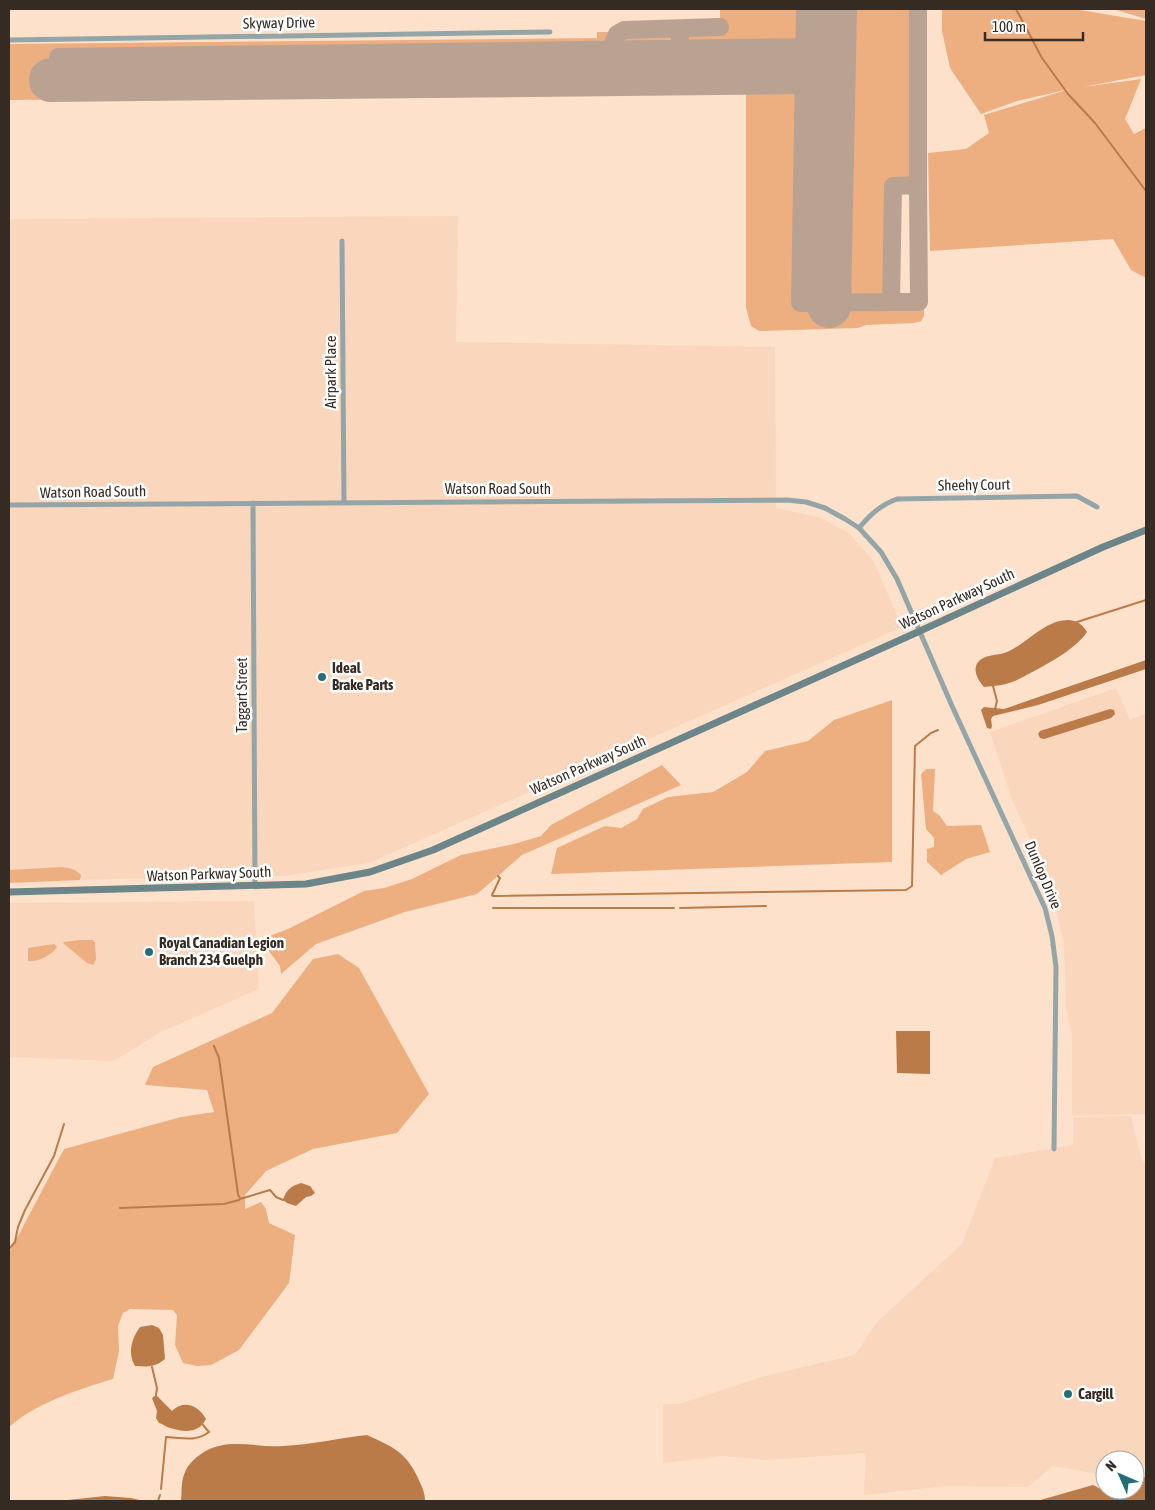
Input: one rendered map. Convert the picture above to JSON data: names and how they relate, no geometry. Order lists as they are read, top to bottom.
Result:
{
  "streets": {
    "main road": ["Watson Parkway South"],
    "street": [
      "Skyway Drive",
      "Airpark Place",
      "Sheehy Court",
      "Watson Road South",
      "Taggart Street",
      "Dunlop Drive"
    ]
  },
  "crossings": [
    ["Airpark Place", "Watson Road South"],
    ["Sheehy Court", "Watson Road South"],
    ["Watson Road South", "Watson Parkway South"],
    ["Watson Road South", "Taggart Street"],
    ["Watson Road South", "Dunlop Drive"],
    ["Watson Parkway South", "Taggart Street"],
    ["Watson Parkway South", "Dunlop Drive"]
  ],
  "places": ["Ideal Brake Parts", "Royal Canadian Legion Branch 234 Guelph", "Cargill"],
  "scale_bar": "100 m",
  "north": "top left"
}
